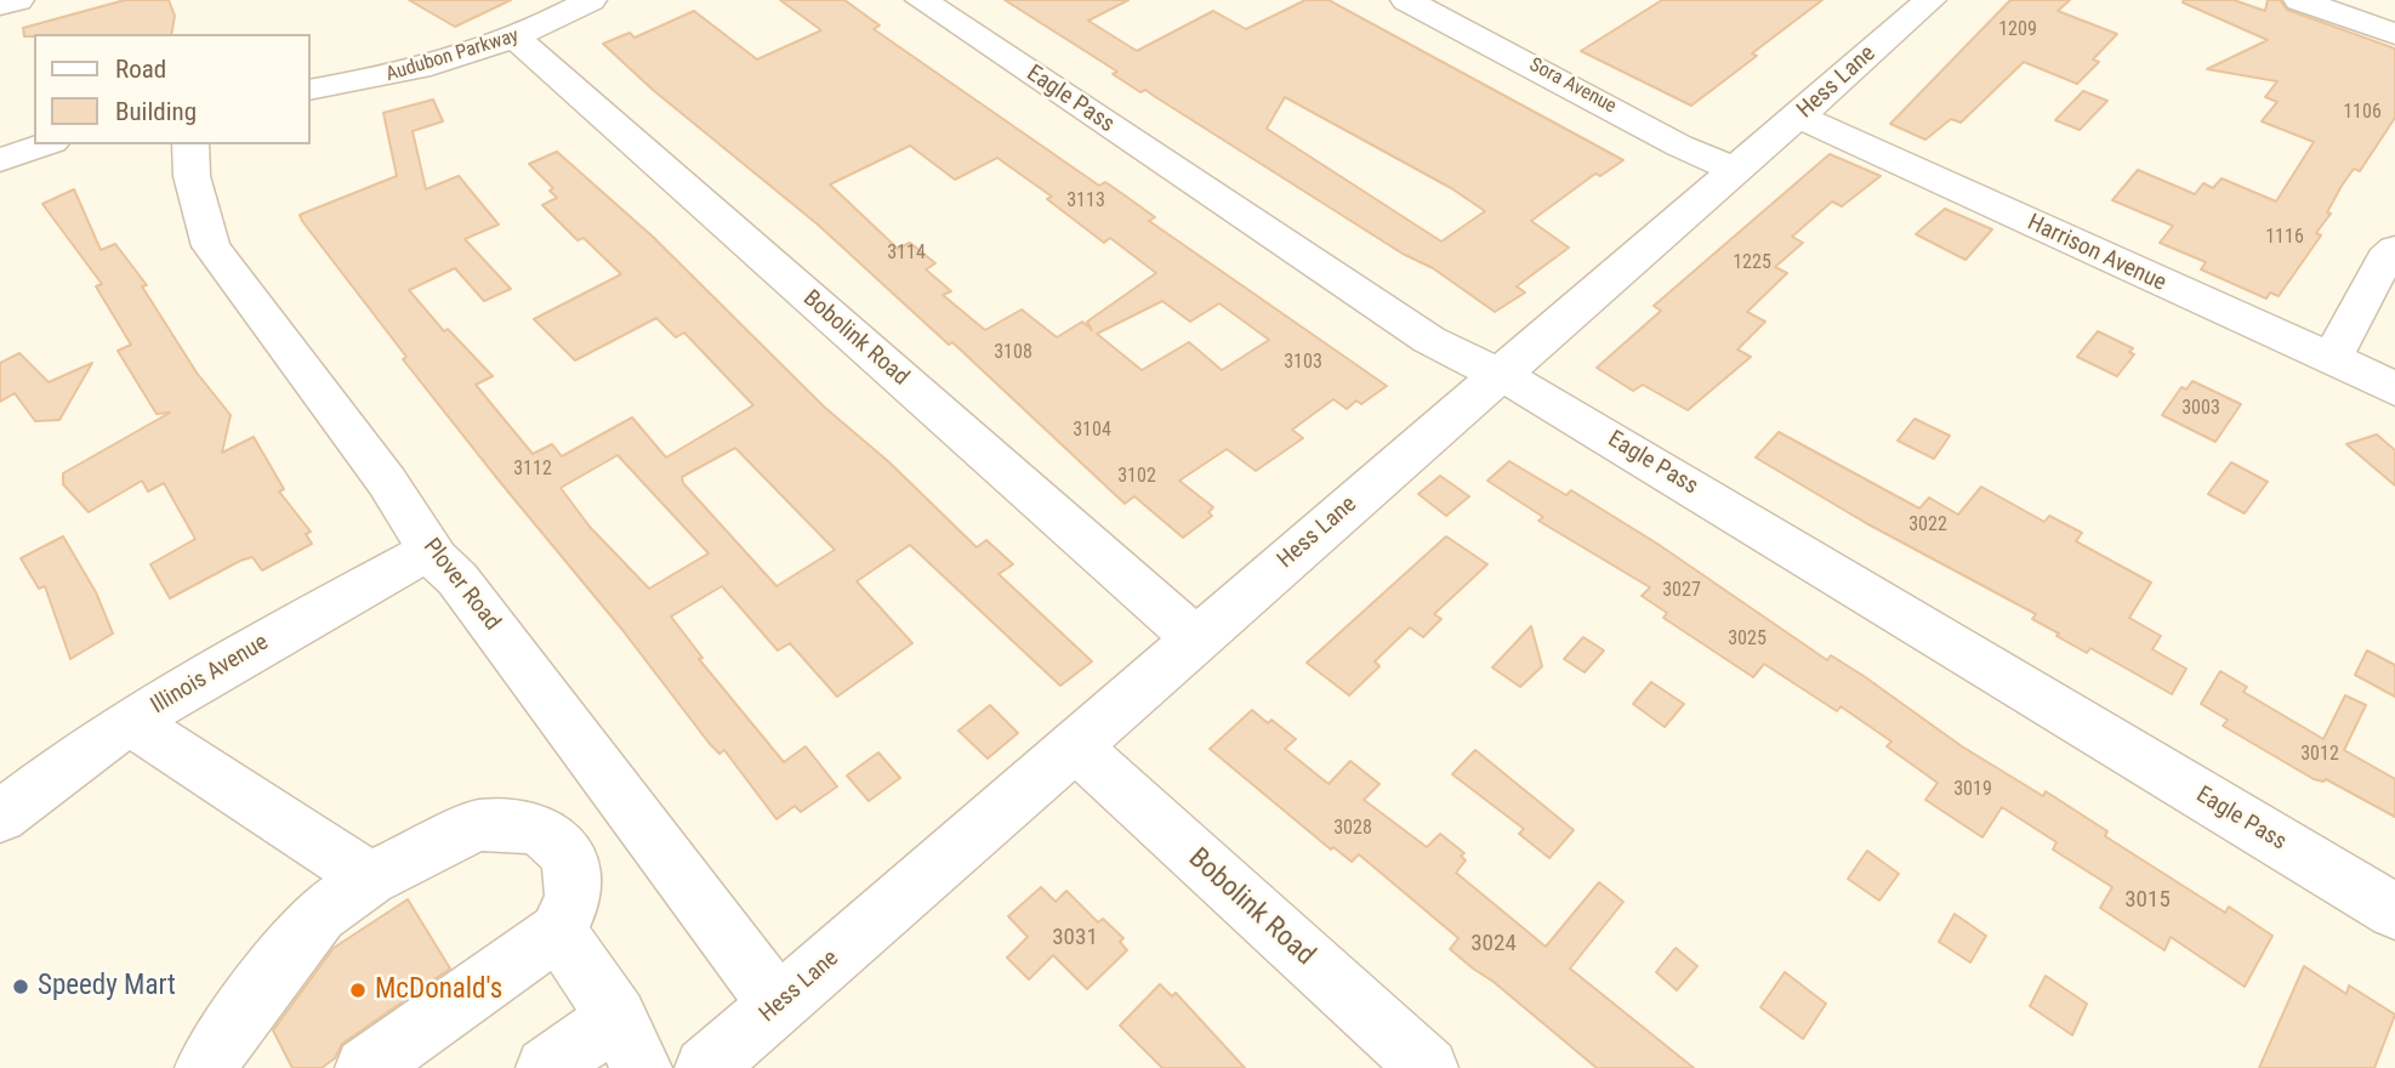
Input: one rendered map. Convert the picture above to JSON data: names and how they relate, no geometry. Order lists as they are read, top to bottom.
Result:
{
  "streets": {
    "street": [
      "Audubon Parkway",
      "Hess Lane",
      "Sora Avenue",
      "Eagle Pass",
      "Harrison Avenue",
      "Bobolink Road",
      "Plover Road",
      "Illinois Avenue"
    ]
  },
  "crossings": [
    ["Audubon Parkway", "Bobolink Road"],
    ["Hess Lane", "Sora Avenue"],
    ["Hess Lane", "Eagle Pass"],
    ["Hess Lane", "Harrison Avenue"],
    ["Hess Lane", "Bobolink Road"],
    ["Hess Lane", "Plover Road"],
    ["Plover Road", "Illinois Avenue"]
  ],
  "places": ["Speedy Mart", "McDonald's"],
  "house_numbers": [
    "1209",
    "1106",
    "3113",
    "1116",
    "3114",
    "1225",
    "3108",
    "3103",
    "3003",
    "3104",
    "3112",
    "3102",
    "3022",
    "3027",
    "3025",
    "3012",
    "3019",
    "3028",
    "3015",
    "3031",
    "3024"
  ],
  "legend": ["Road", "Building"]
}
